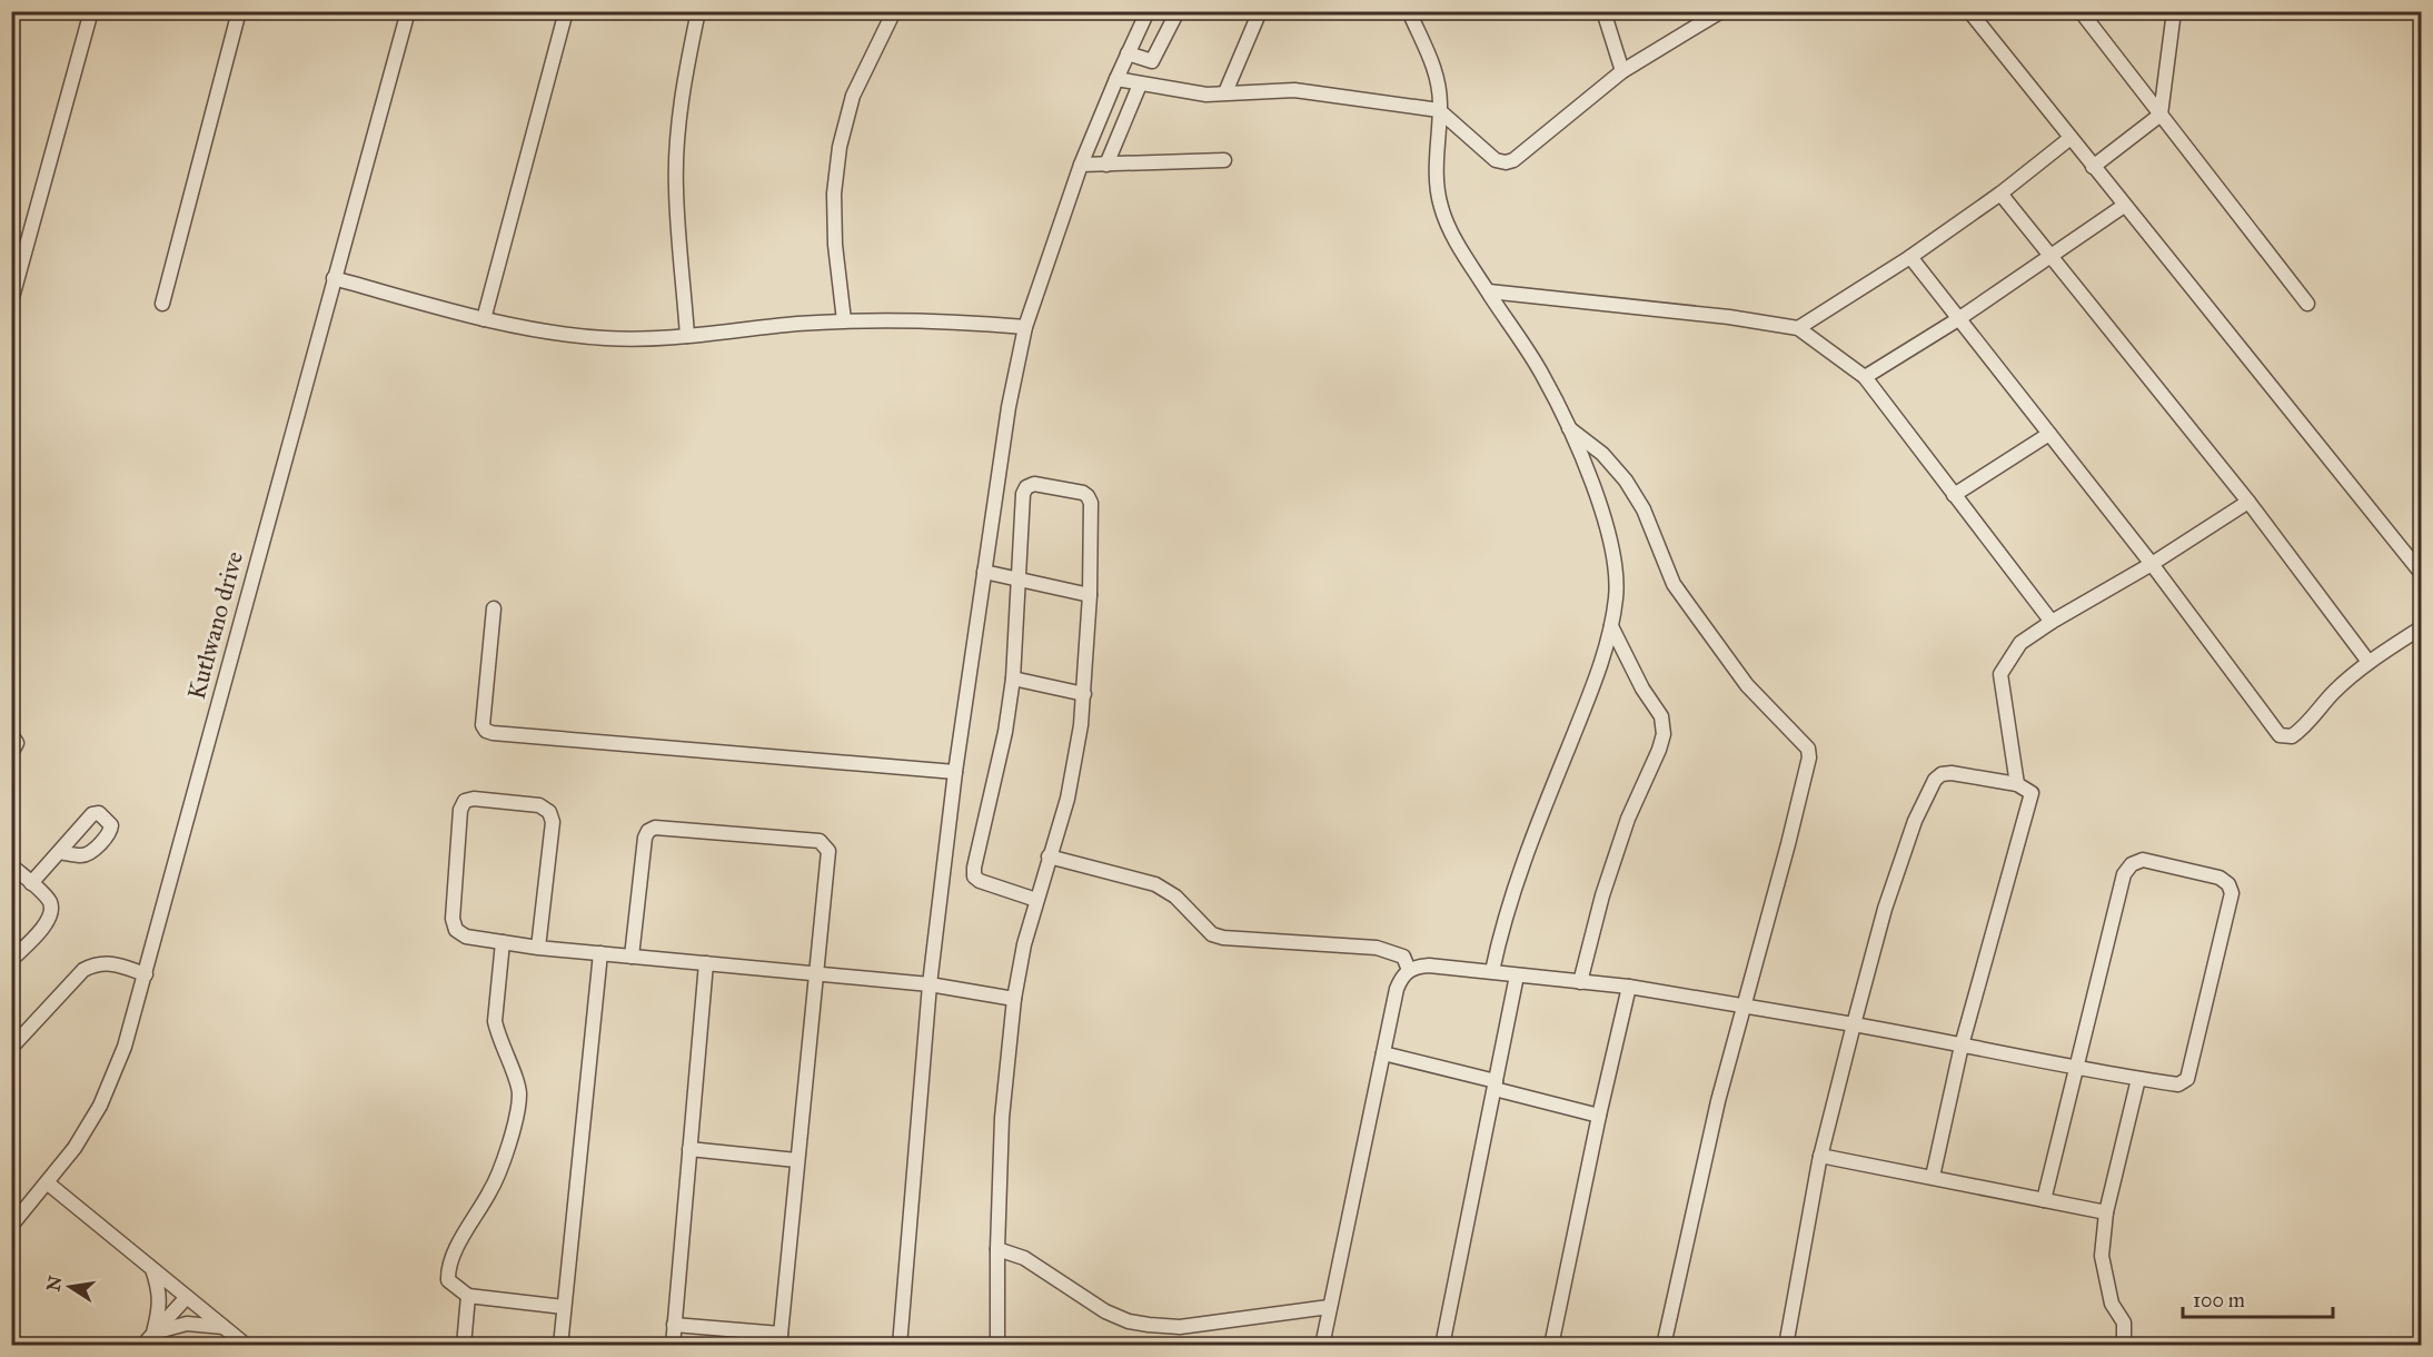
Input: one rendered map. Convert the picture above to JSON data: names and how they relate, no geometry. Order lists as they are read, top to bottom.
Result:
{
  "streets": {
    "street": ["Kutlwano drive"]
  },
  "scale_bar": "100 m",
  "north": "left"
}
